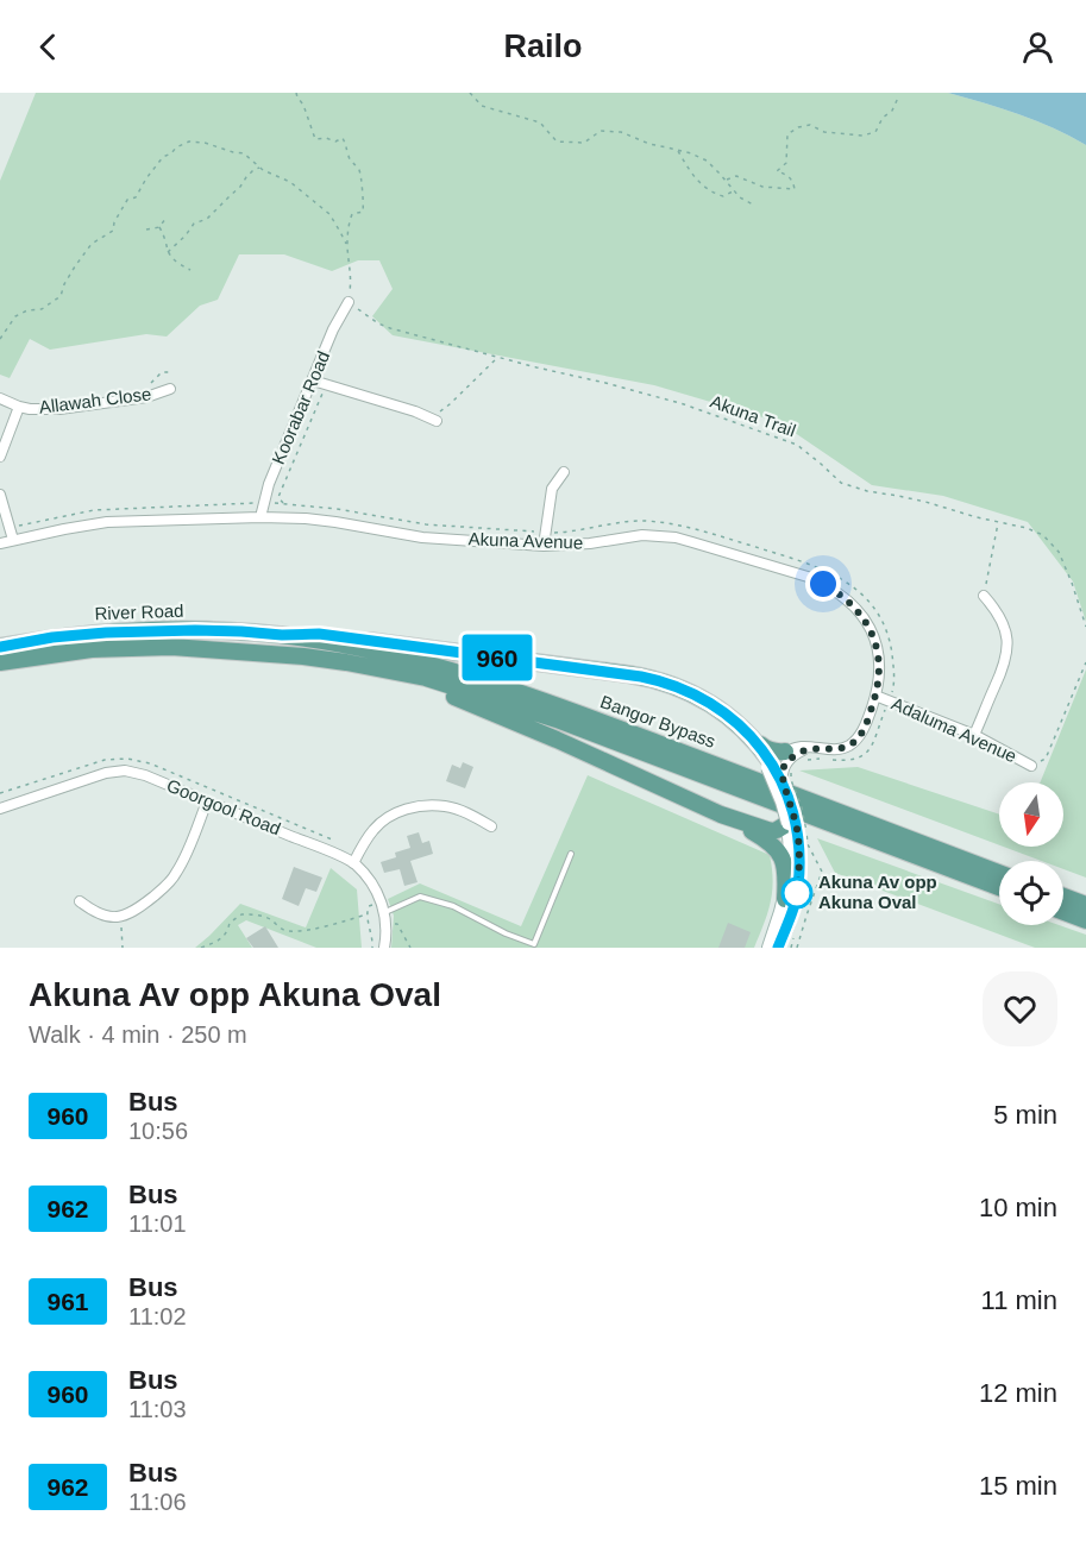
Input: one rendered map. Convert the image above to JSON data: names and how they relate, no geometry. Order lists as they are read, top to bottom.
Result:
{
  "streets": {
    "main road": ["River Road", "Bangor Bypass"],
    "street": [
      "Allawah Close",
      "Koorabar Road",
      "Akuna Avenue",
      "Adaluma Avenue",
      "Goorgool Road"
    ],
    "path": ["Akuna Trail"]
  },
  "crossings": [
    ["Koorabar Road", "Akuna Trail"],
    ["Koorabar Road", "Akuna Avenue"],
    ["Akuna Avenue", "Adaluma Avenue"],
    ["River Road", "Bangor Bypass"]
  ],
  "places": ["Akuna Av opp Akuna Oval"],
  "lines": ["bus line 960"],
  "north": "bottom",
  "page": {
    "header": "Railo",
    "on_map": "960",
    "heading": ["Akuna Av opp Akuna Oval", "Walk · 4 min · 250 m"],
    "list": [
      {
        "mark": "960",
        "name": "Bus",
        "note": "10:56",
        "value": "5 min"
      },
      {
        "mark": "962",
        "name": "Bus",
        "note": "11:01",
        "value": "10 min"
      },
      {
        "mark": "961",
        "name": "Bus",
        "note": "11:02",
        "value": "11 min"
      },
      {
        "mark": "960",
        "name": "Bus",
        "note": "11:03",
        "value": "12 min"
      },
      {
        "mark": "962",
        "name": "Bus",
        "note": "11:06",
        "value": "15 min"
      }
    ]
  }
}
